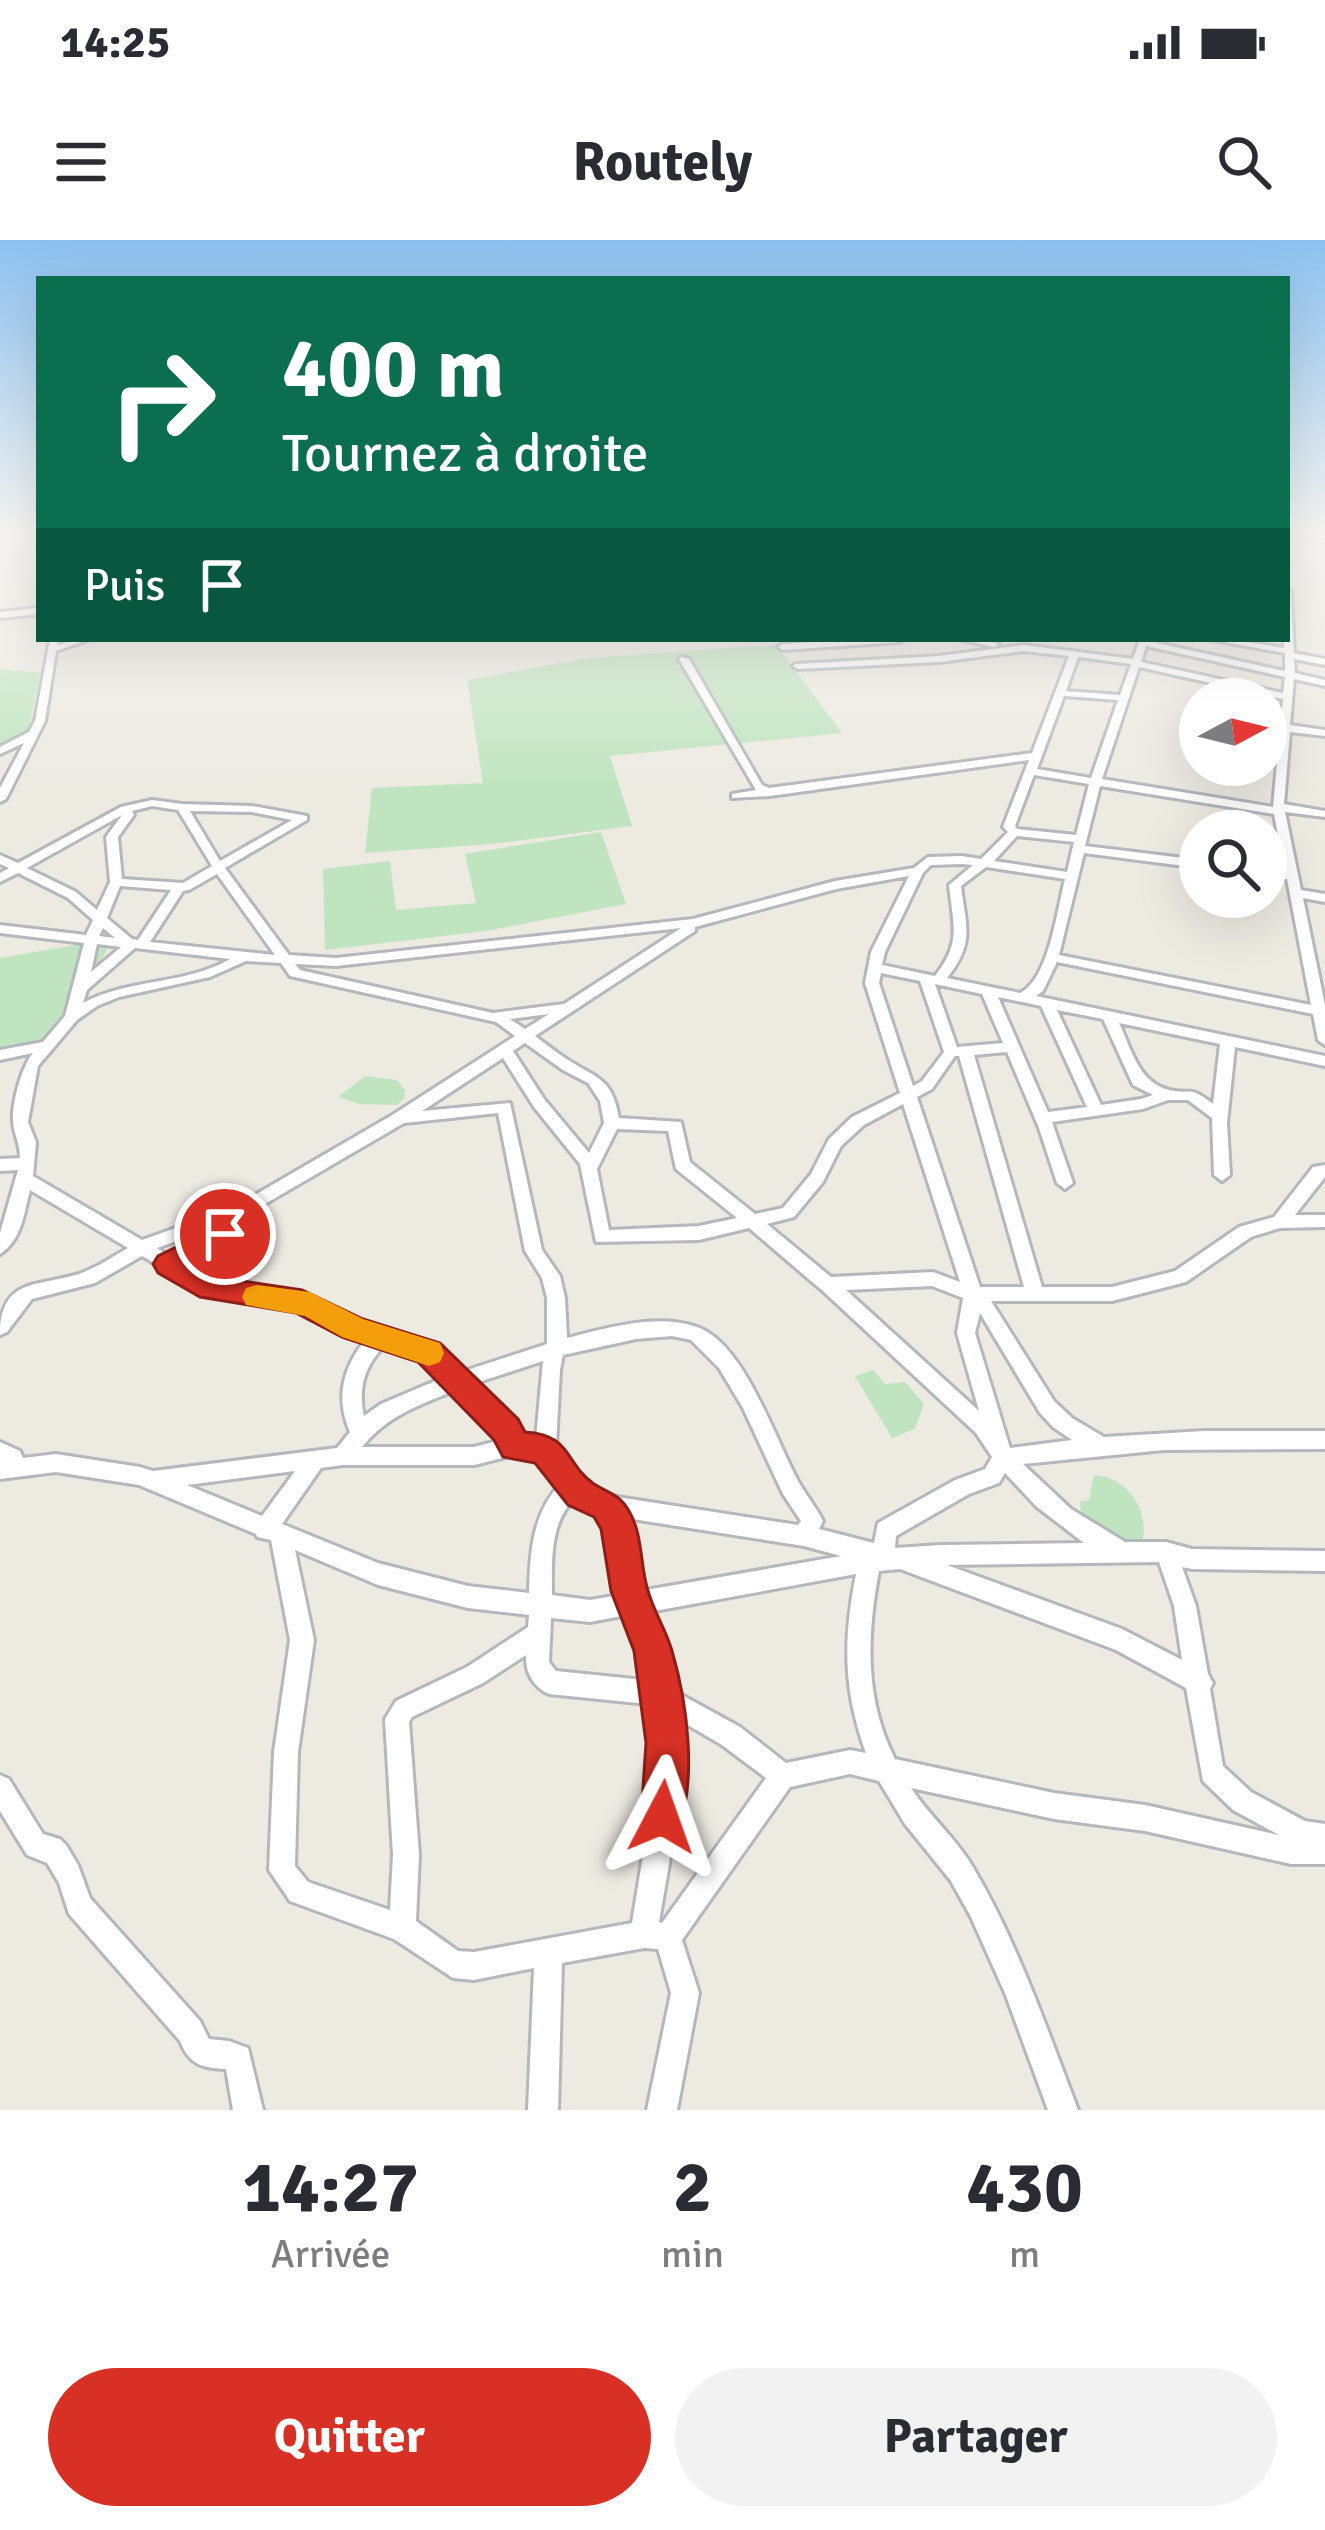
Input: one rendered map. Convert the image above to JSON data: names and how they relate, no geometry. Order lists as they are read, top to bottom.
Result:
{
  "north": "right",
  "page": {
    "status": "14:25",
    "header": "Routely",
    "turn": ["400 m", "Tournez à droite"],
    "then": "Puis",
    "eta": [
      "14:27",
      "Arrivée",
      "2",
      "min",
      "430",
      "m"
    ],
    "buttons": ["Quitter", "Partager"]
  }
}
